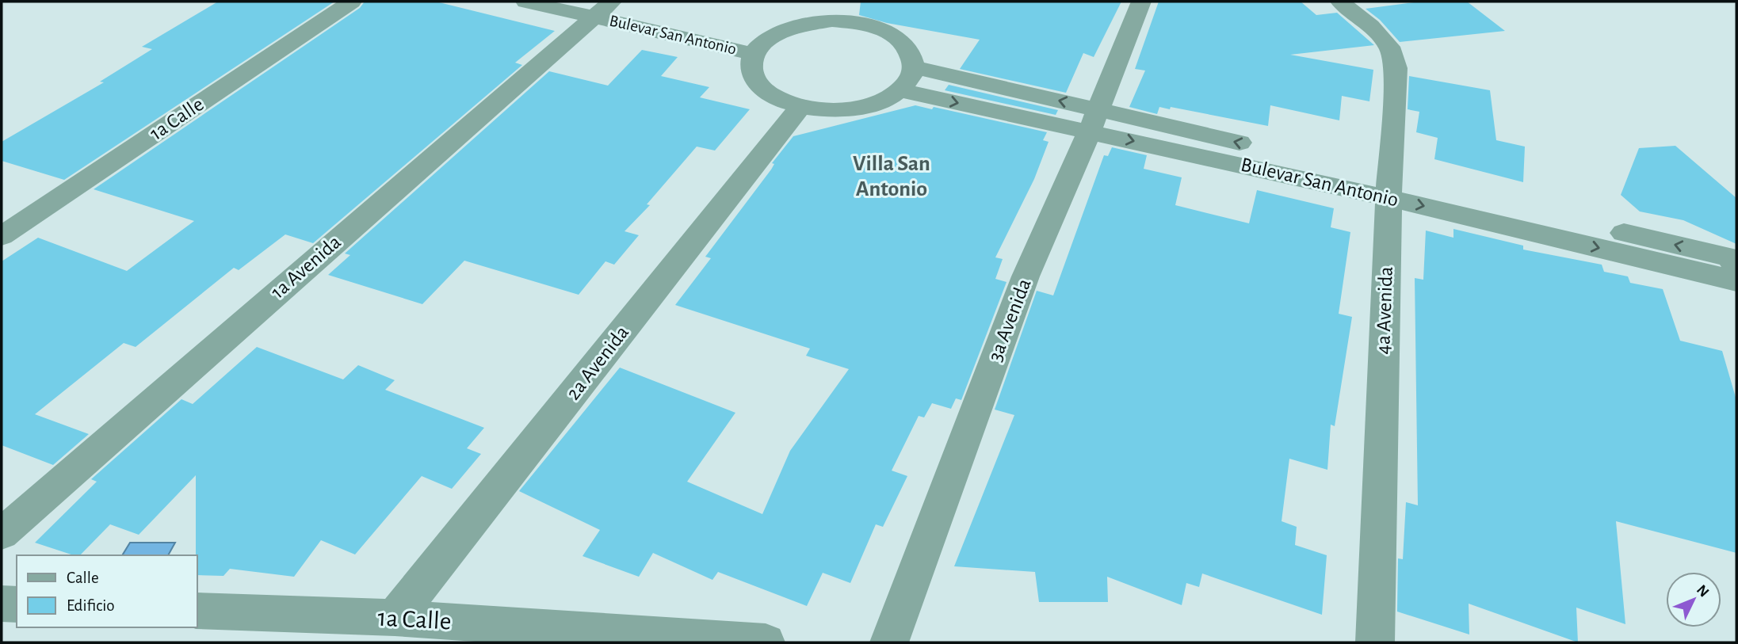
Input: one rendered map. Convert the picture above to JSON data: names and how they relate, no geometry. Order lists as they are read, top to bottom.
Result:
{
  "streets": {
    "street": [
      "Bulevar San Antonio",
      "1a Calle",
      "1a Avenida",
      "4a Avenida",
      "3a Avenida",
      "2a Avenida"
    ]
  },
  "crossings": [
    ["Bulevar San Antonio", "1a Avenida"],
    ["Bulevar San Antonio", "4a Avenida"],
    ["Bulevar San Antonio", "3a Avenida"],
    ["Bulevar San Antonio", "2a Avenida"],
    ["1a Calle", "2a Avenida"]
  ],
  "districts": ["Villa San Antonio"],
  "legend": ["Calle", "Edificio"],
  "north": "top right"
}
